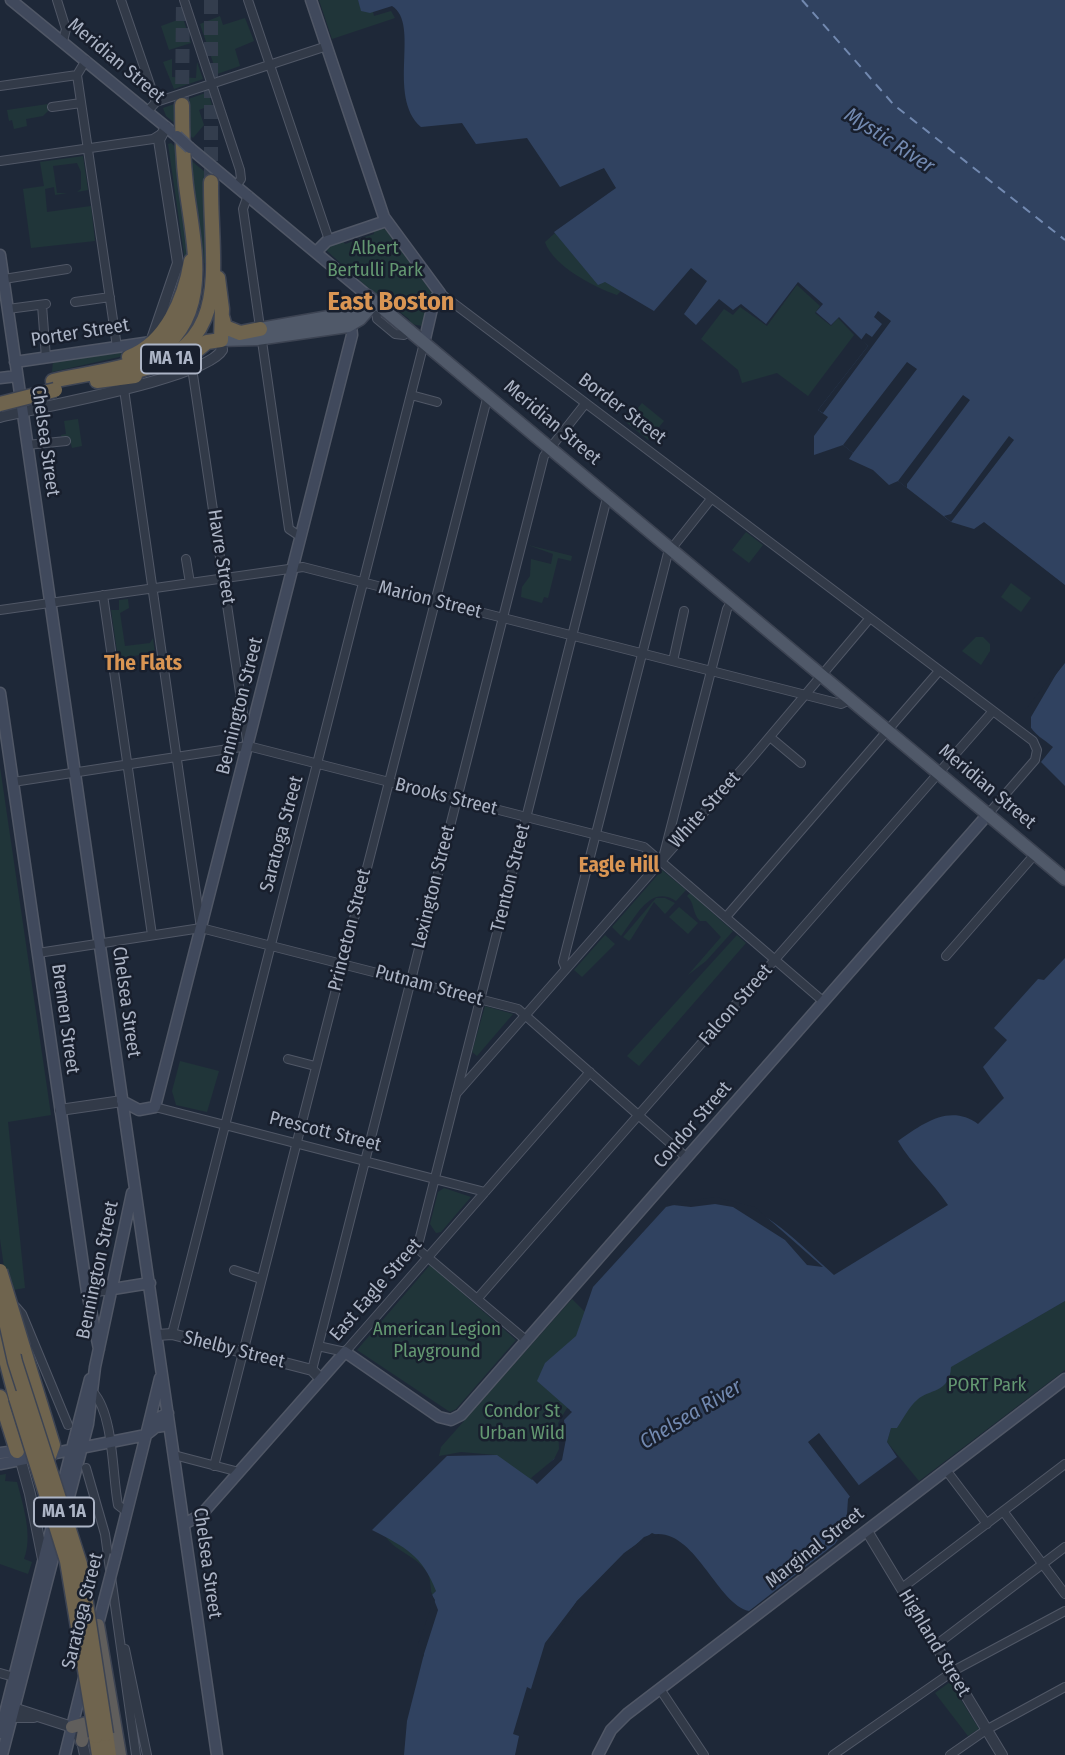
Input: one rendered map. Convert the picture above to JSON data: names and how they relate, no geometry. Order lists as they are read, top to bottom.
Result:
{
  "streets": {
    "highway": ["MA 1A"],
    "main road": [
      "Meridian Street",
      "Porter Street",
      "Border Street",
      "Chelsea Street",
      "Bennington Street",
      "Saratoga Street",
      "Bremen Street",
      "Condor Street",
      "Prescott Street",
      "East Eagle Street",
      "Marginal Street"
    ],
    "street": [
      "Havre Street",
      "Marion Street",
      "Brooks Street",
      "White Street",
      "Trenton Street",
      "Lexington Street",
      "Princeton Street",
      "Putnam Street",
      "Falcon Street",
      "Shelby Street",
      "Highland Street"
    ]
  },
  "crossings": [
    ["Meridian Street", "Marion Street"],
    ["Meridian Street", "White Street"],
    ["Meridian Street", "Saratoga Street"],
    ["Meridian Street", "Trenton Street"],
    ["Meridian Street", "Lexington Street"],
    ["Meridian Street", "Princeton Street"],
    ["Meridian Street", "Falcon Street"],
    ["Meridian Street", "Condor Street"],
    ["Porter Street", "Chelsea Street"],
    ["Border Street", "White Street"],
    ["Border Street", "Lexington Street"],
    ["Border Street", "Falcon Street"],
    ["Border Street", "Condor Street"],
    ["Chelsea Street", "Marion Street"],
    ["Chelsea Street", "Bennington Street"],
    ["Chelsea Street", "Brooks Street"],
    ["Chelsea Street", "Saratoga Street"],
    ["Chelsea Street", "Putnam Street"],
    ["Chelsea Street", "Prescott Street"],
    ["Chelsea Street", "East Eagle Street"],
    ["Chelsea Street", "Shelby Street"],
    ["Havre Street", "Marion Street"],
    ["Havre Street", "Bennington Street"],
    ["Havre Street", "Brooks Street"],
    ["Marion Street", "Bennington Street"],
    ["Marion Street", "White Street"],
    ["Marion Street", "Saratoga Street"],
    ["Marion Street", "Trenton Street"],
    ["Marion Street", "Lexington Street"],
    ["Marion Street", "Princeton Street"],
    ["Bennington Street", "Brooks Street"],
    ["Bennington Street", "Putnam Street"],
    ["Bennington Street", "Bremen Street"],
    ["Bennington Street", "Prescott Street"],
    ["Brooks Street", "White Street"],
    ["Brooks Street", "Saratoga Street"],
    ["Brooks Street", "Trenton Street"],
    ["Brooks Street", "Lexington Street"],
    ["Brooks Street", "Princeton Street"],
    ["Brooks Street", "Falcon Street"],
    ["Brooks Street", "Bremen Street"],
    ["Brooks Street", "Condor Street"],
    ["White Street", "Trenton Street"],
    ["White Street", "Putnam Street"],
    ["Saratoga Street", "Putnam Street"],
    ["Saratoga Street", "Prescott Street"],
    ["Saratoga Street", "Shelby Street"],
    ["Trenton Street", "Putnam Street"],
    ["Trenton Street", "Prescott Street"],
    ["Trenton Street", "East Eagle Street"],
    ["Lexington Street", "Putnam Street"],
    ["Lexington Street", "Prescott Street"],
    ["Lexington Street", "Shelby Street"],
    ["Princeton Street", "Putnam Street"],
    ["Princeton Street", "Prescott Street"],
    ["Princeton Street", "Shelby Street"],
    ["Putnam Street", "Falcon Street"],
    ["Putnam Street", "Bremen Street"],
    ["Putnam Street", "Condor Street"],
    ["Putnam Street", "East Eagle Street"],
    ["Condor Street", "East Eagle Street"],
    ["Prescott Street", "East Eagle Street"],
    ["Marginal Street", "Highland Street"]
  ],
  "districts": ["East Boston", "The Flats", "Eagle Hill"],
  "water": ["Mystic River", "Chelsea River"],
  "parks": [
    "Albert Bertulli Park",
    "American Legion Playground",
    "PORT Park",
    "Condor St Urban Wild"
  ]
}
